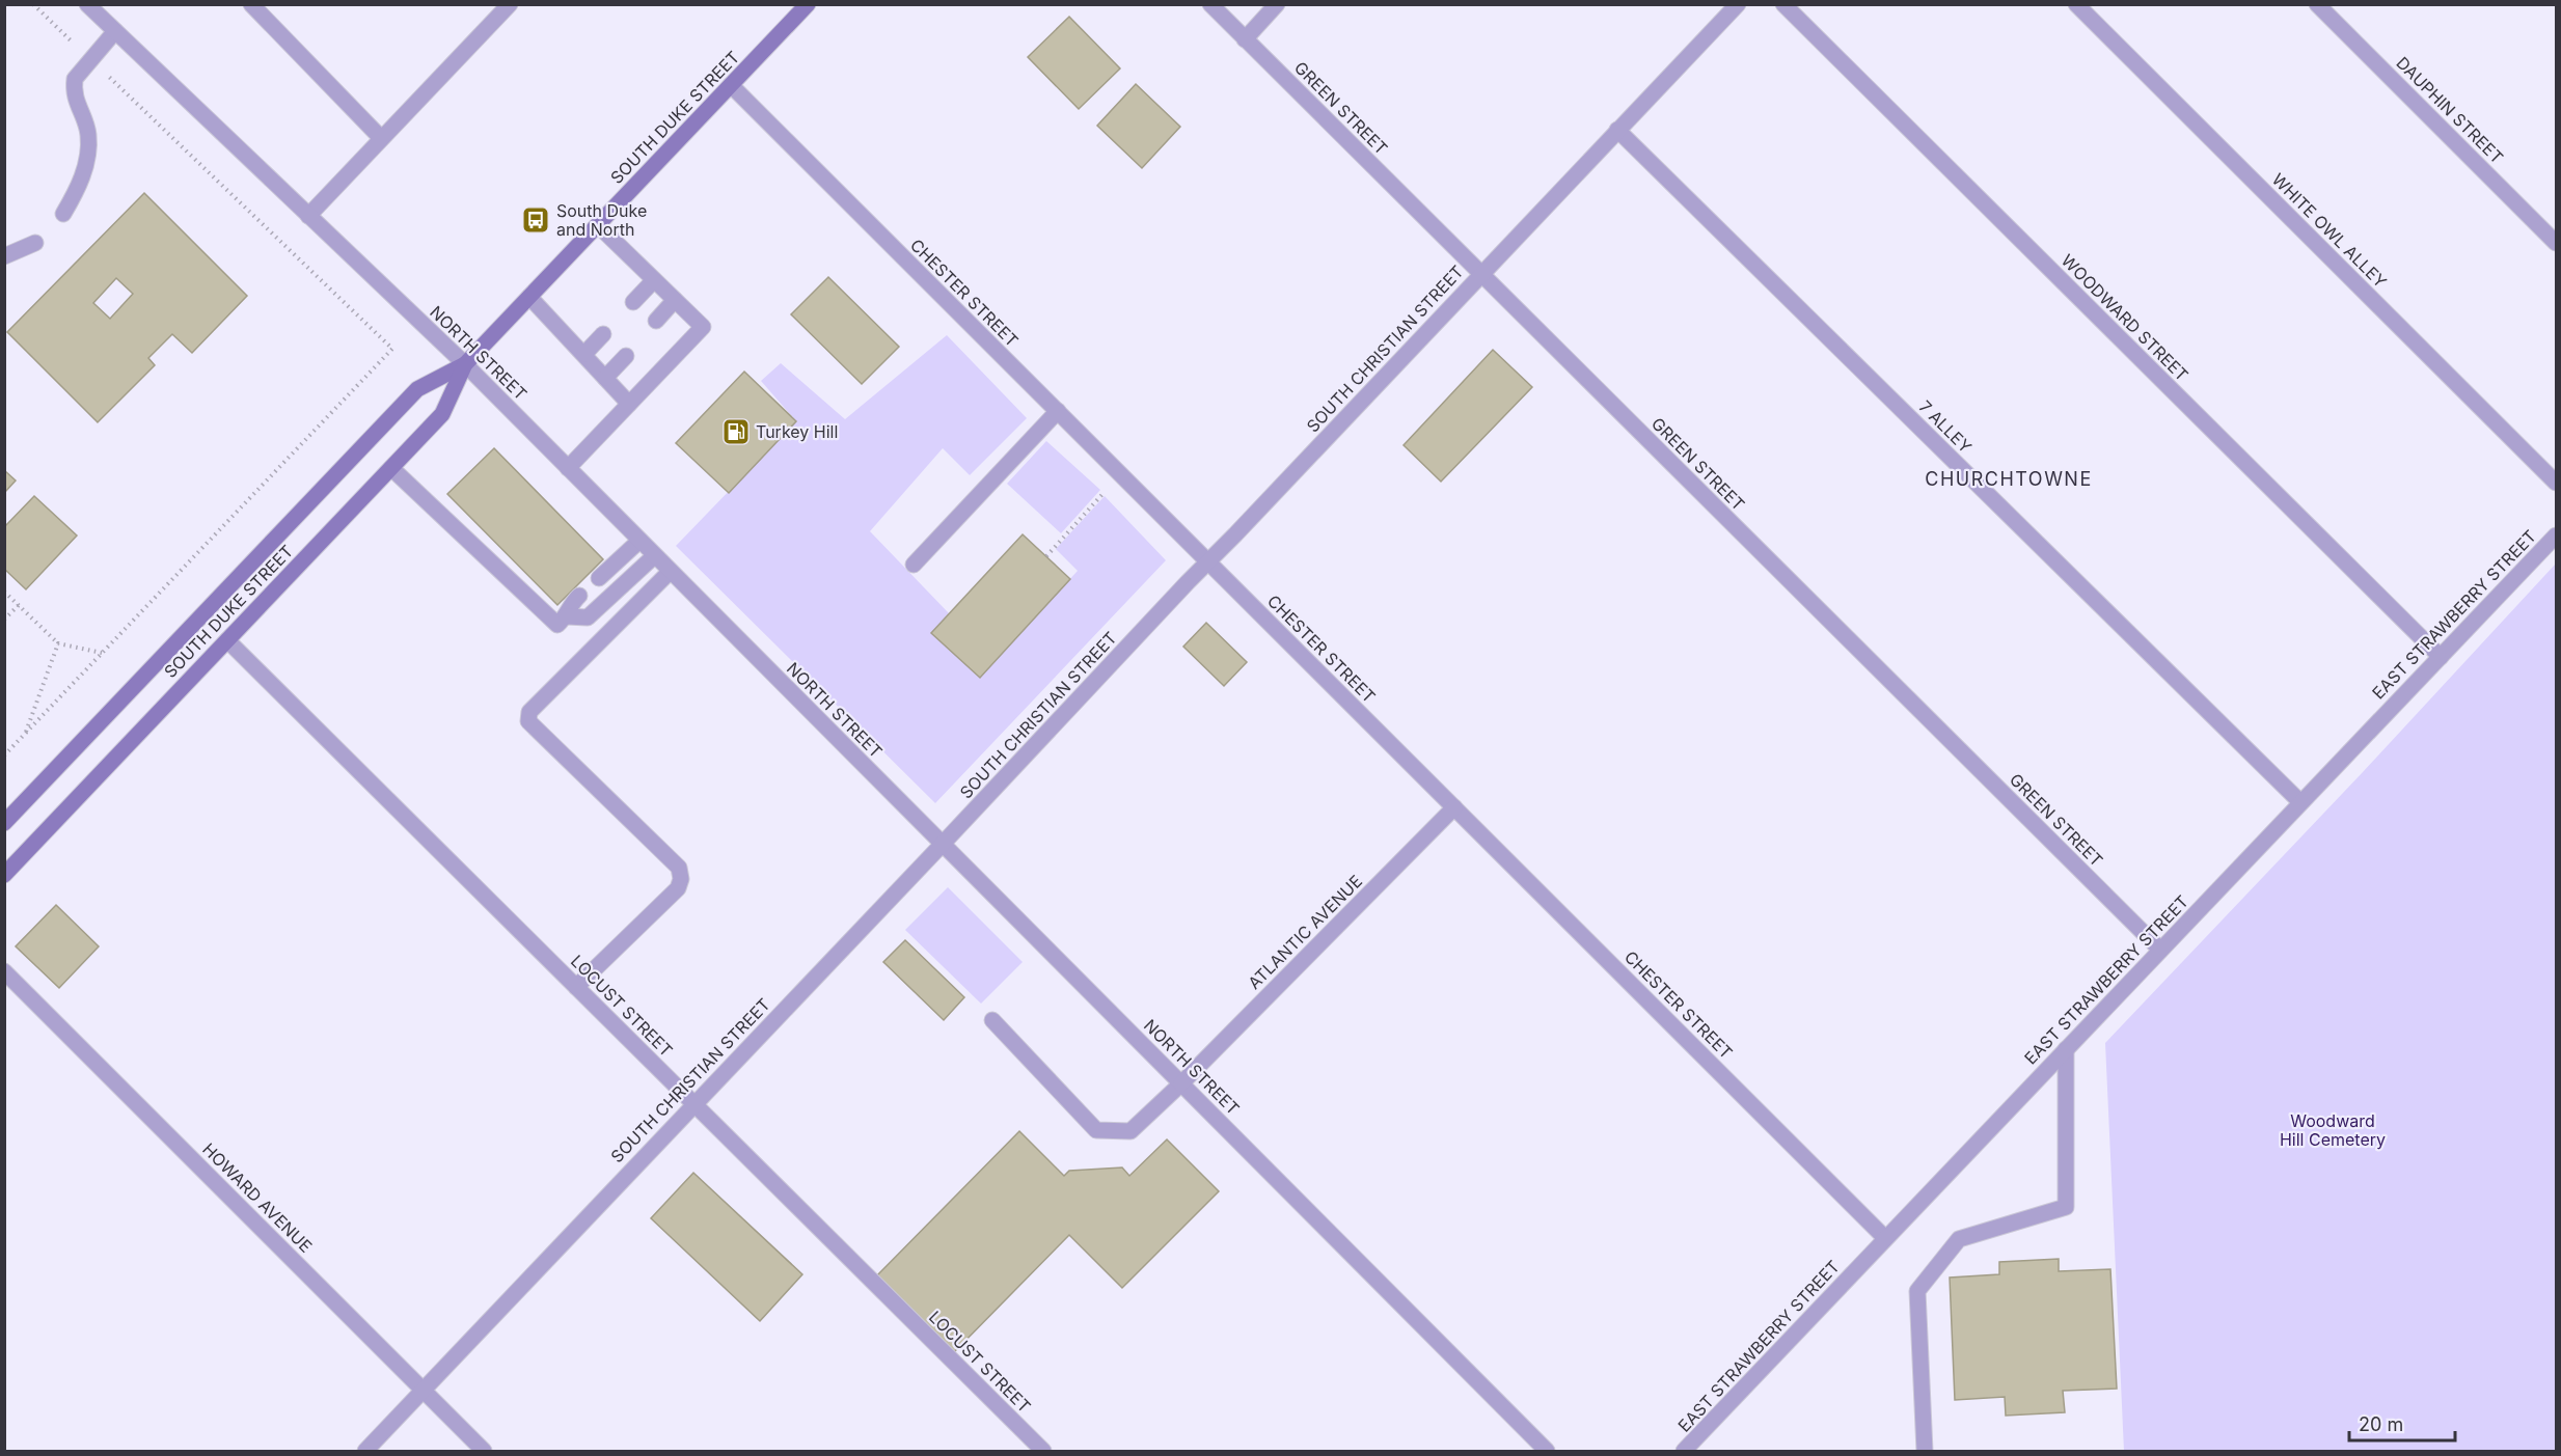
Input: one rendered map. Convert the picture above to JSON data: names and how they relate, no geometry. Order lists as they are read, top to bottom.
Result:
{
  "streets": {
    "main road": ["SOUTH DUKE STREET"],
    "street": [
      "GREEN STREET",
      "DAUPHIN STREET",
      "WHITE OWL ALLEY",
      "CHESTER STREET",
      "WOODWARD STREET",
      "SOUTH CHRISTIAN STREET",
      "NORTH STREET",
      "7 ALLEY",
      "EAST STRAWBERRY STREET",
      "ATLANTIC AVENUE",
      "LOCUST STREET",
      "HOWARD AVENUE"
    ]
  },
  "crossings": [
    ["GREEN STREET", "SOUTH CHRISTIAN STREET"],
    ["GREEN STREET", "EAST STRAWBERRY STREET"],
    ["SOUTH DUKE STREET", "CHESTER STREET"],
    ["SOUTH DUKE STREET", "NORTH STREET"],
    ["SOUTH DUKE STREET", "LOCUST STREET"],
    ["CHESTER STREET", "SOUTH CHRISTIAN STREET"],
    ["CHESTER STREET", "EAST STRAWBERRY STREET"],
    ["CHESTER STREET", "ATLANTIC AVENUE"],
    ["WOODWARD STREET", "EAST STRAWBERRY STREET"],
    ["SOUTH CHRISTIAN STREET", "NORTH STREET"],
    ["SOUTH CHRISTIAN STREET", "7 ALLEY"],
    ["SOUTH CHRISTIAN STREET", "LOCUST STREET"],
    ["SOUTH CHRISTIAN STREET", "HOWARD AVENUE"],
    ["NORTH STREET", "ATLANTIC AVENUE"],
    ["7 ALLEY", "EAST STRAWBERRY STREET"]
  ],
  "districts": ["CHURCHTOWNE"],
  "parks": ["Woodward Hill Cemetery"],
  "places": {
    "bus stop": ["South Duke and North"],
    "fuel station": ["Turkey Hill"]
  },
  "scale_bar": "20 m"
}
